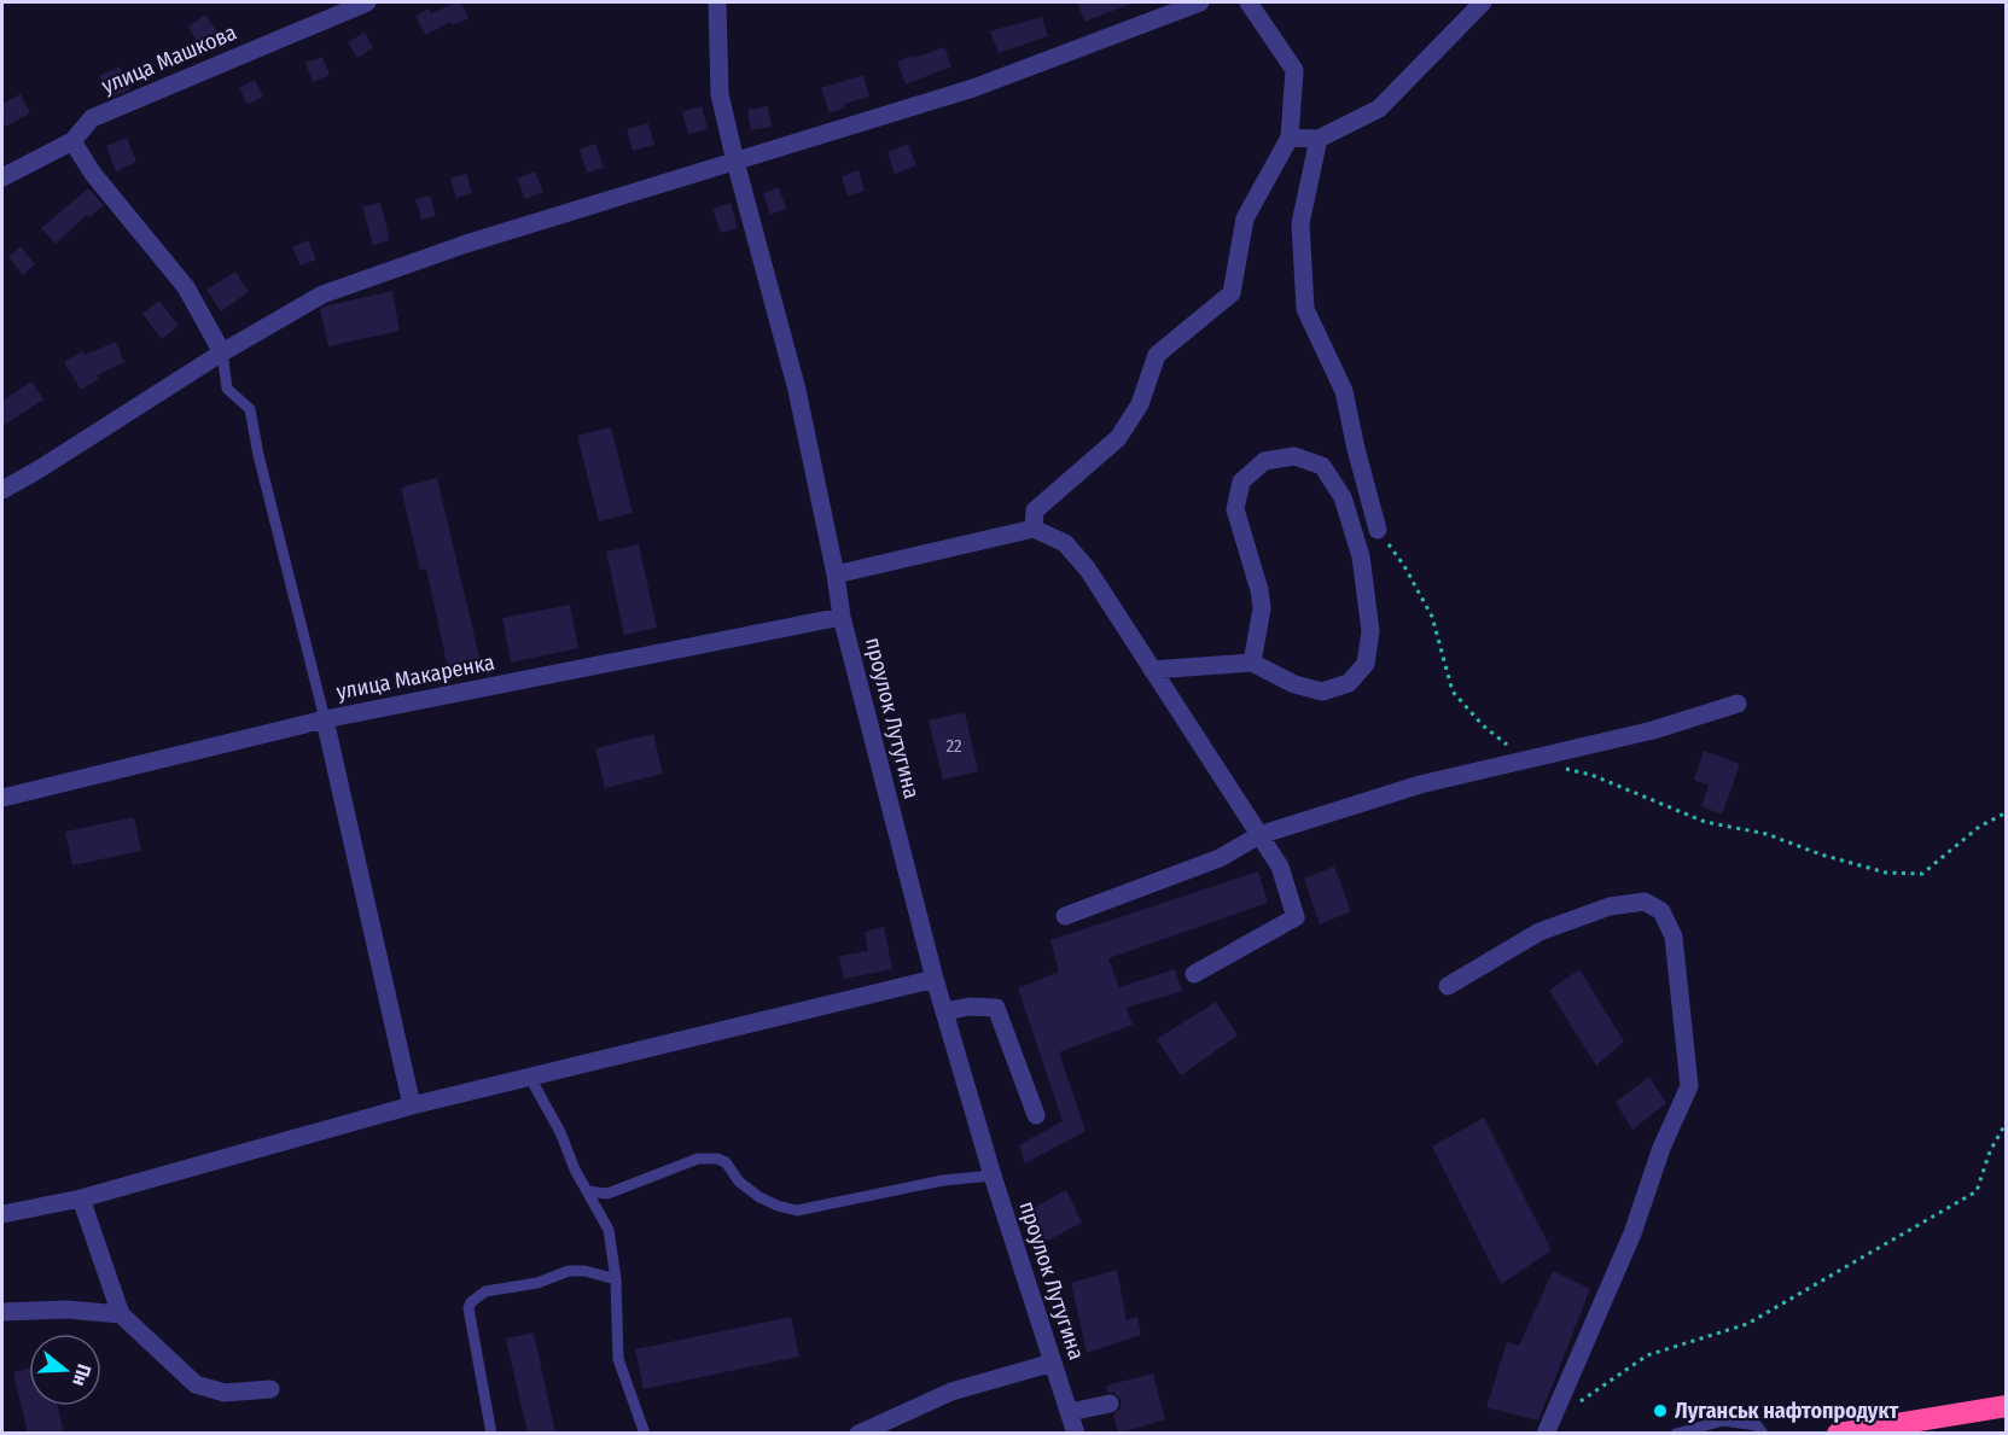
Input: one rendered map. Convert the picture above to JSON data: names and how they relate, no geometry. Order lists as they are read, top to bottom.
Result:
{
  "streets": {
    "street": ["улица Машкова", "улица Макаренка", "проулок Лутугина"]
  },
  "crossings": [
    ["улица Макаренка", "проулок Лутугина"]
  ],
  "places": ["Луганськ нафтопродукт"],
  "house_numbers": ["22"],
  "north": "right"
}
